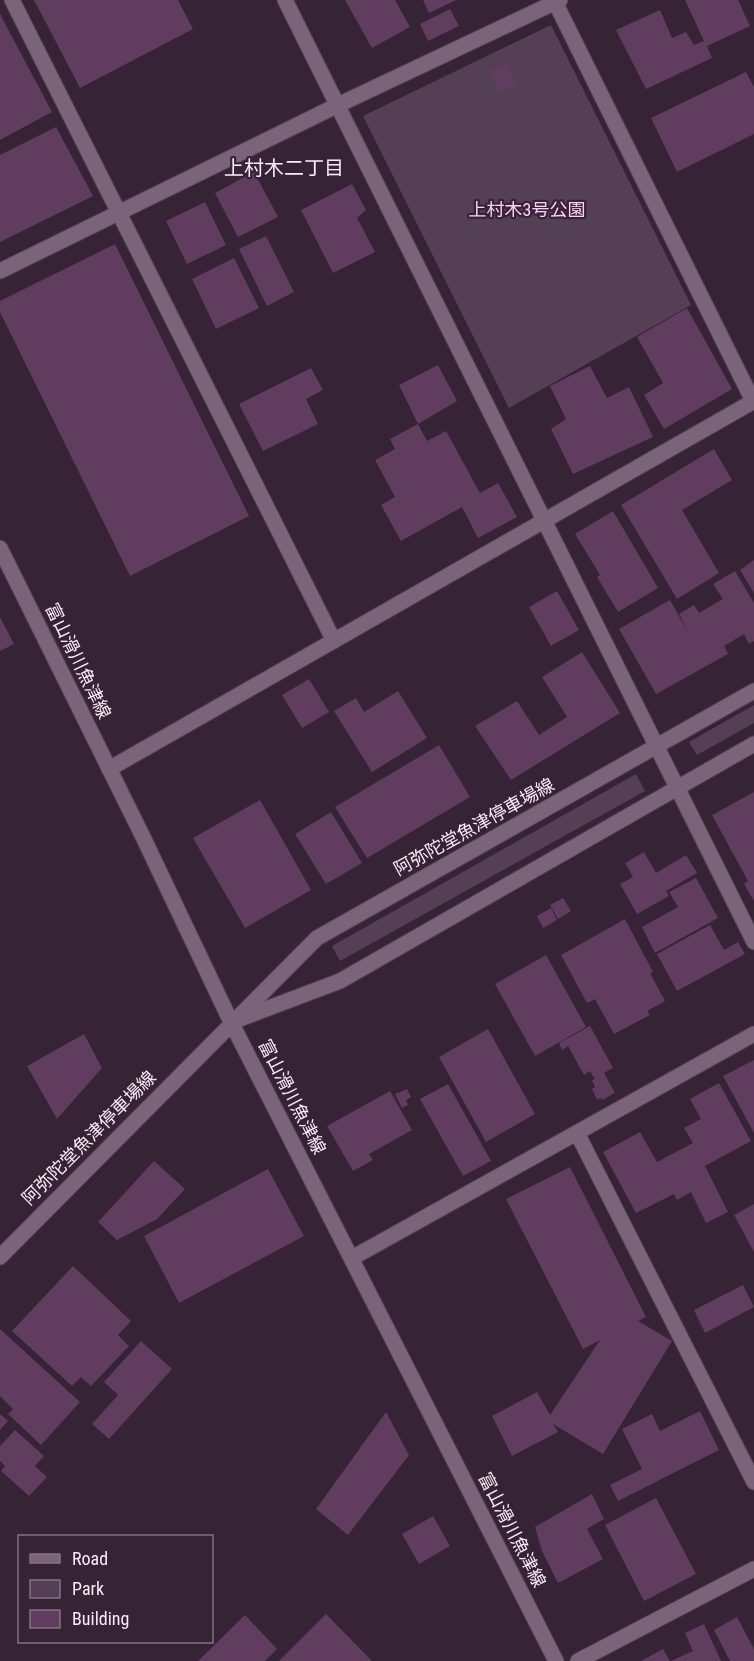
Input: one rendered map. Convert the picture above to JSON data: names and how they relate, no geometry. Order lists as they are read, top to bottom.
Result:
{
  "streets": {
    "street": ["富山滑川魚津線", "阿弥陀堂魚津停車場線"]
  },
  "crossings": [
    ["富山滑川魚津線", "阿弥陀堂魚津停車場線"]
  ],
  "districts": ["上村木二丁目"],
  "parks": ["上村木3号公園"],
  "legend": ["Road", "Park", "Building"]
}
